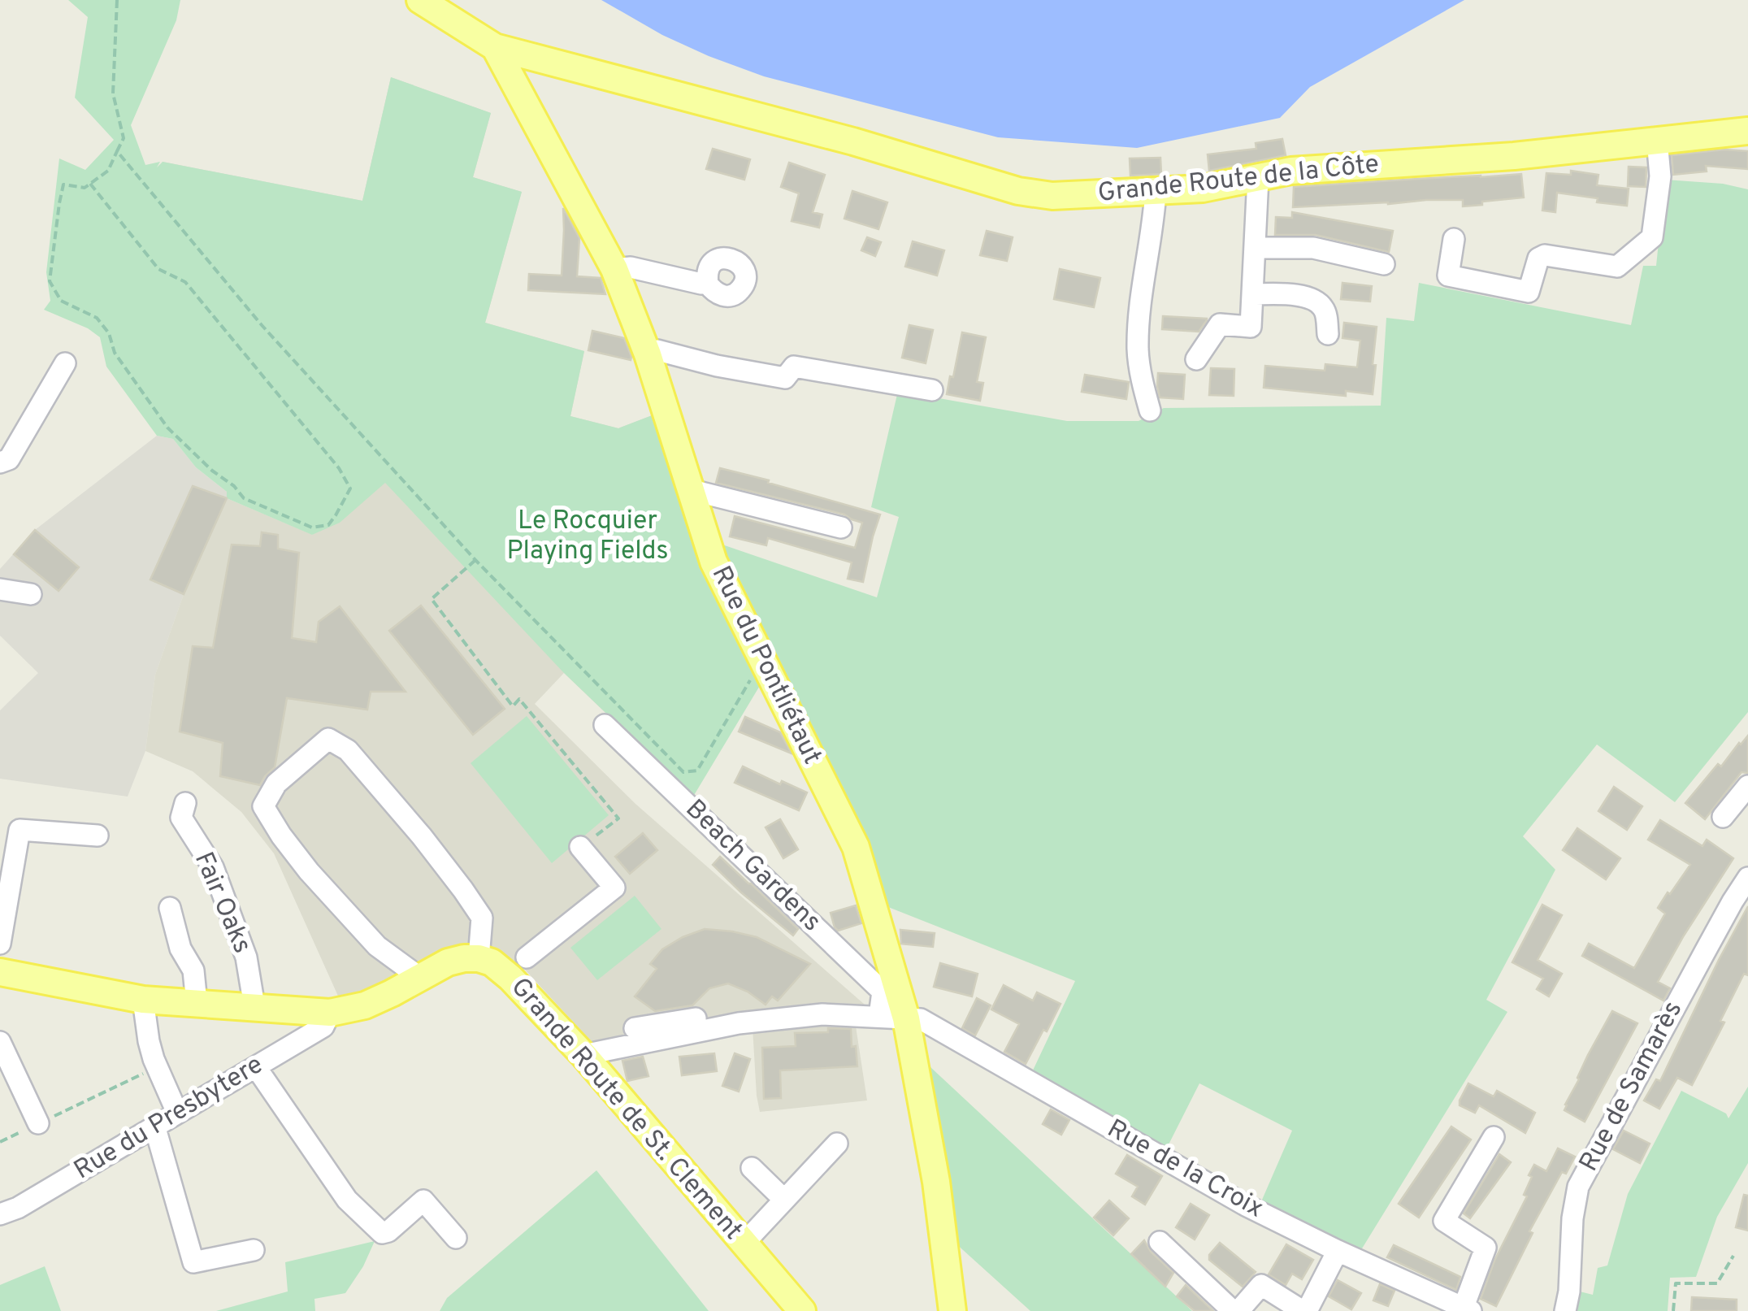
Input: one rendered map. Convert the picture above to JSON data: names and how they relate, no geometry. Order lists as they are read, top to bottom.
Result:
{
  "streets": {
    "main road": ["Grande Route de la Côte", "Rue du Pontliétaut", "Grande Route de St. Clement"],
    "street": [
      "Beach Gardens",
      "Fair Oaks",
      "Rue de Samarès",
      "Rue du Presbytere",
      "Rue de la Croix"
    ]
  },
  "crossings": [
    ["Grande Route de la Côte", "Rue du Pontliétaut"],
    ["Rue du Pontliétaut", "Rue de la Croix"],
    ["Beach Gardens", "Rue de la Croix"]
  ],
  "parks": ["Le Rocquier Playing Fields"]
}
